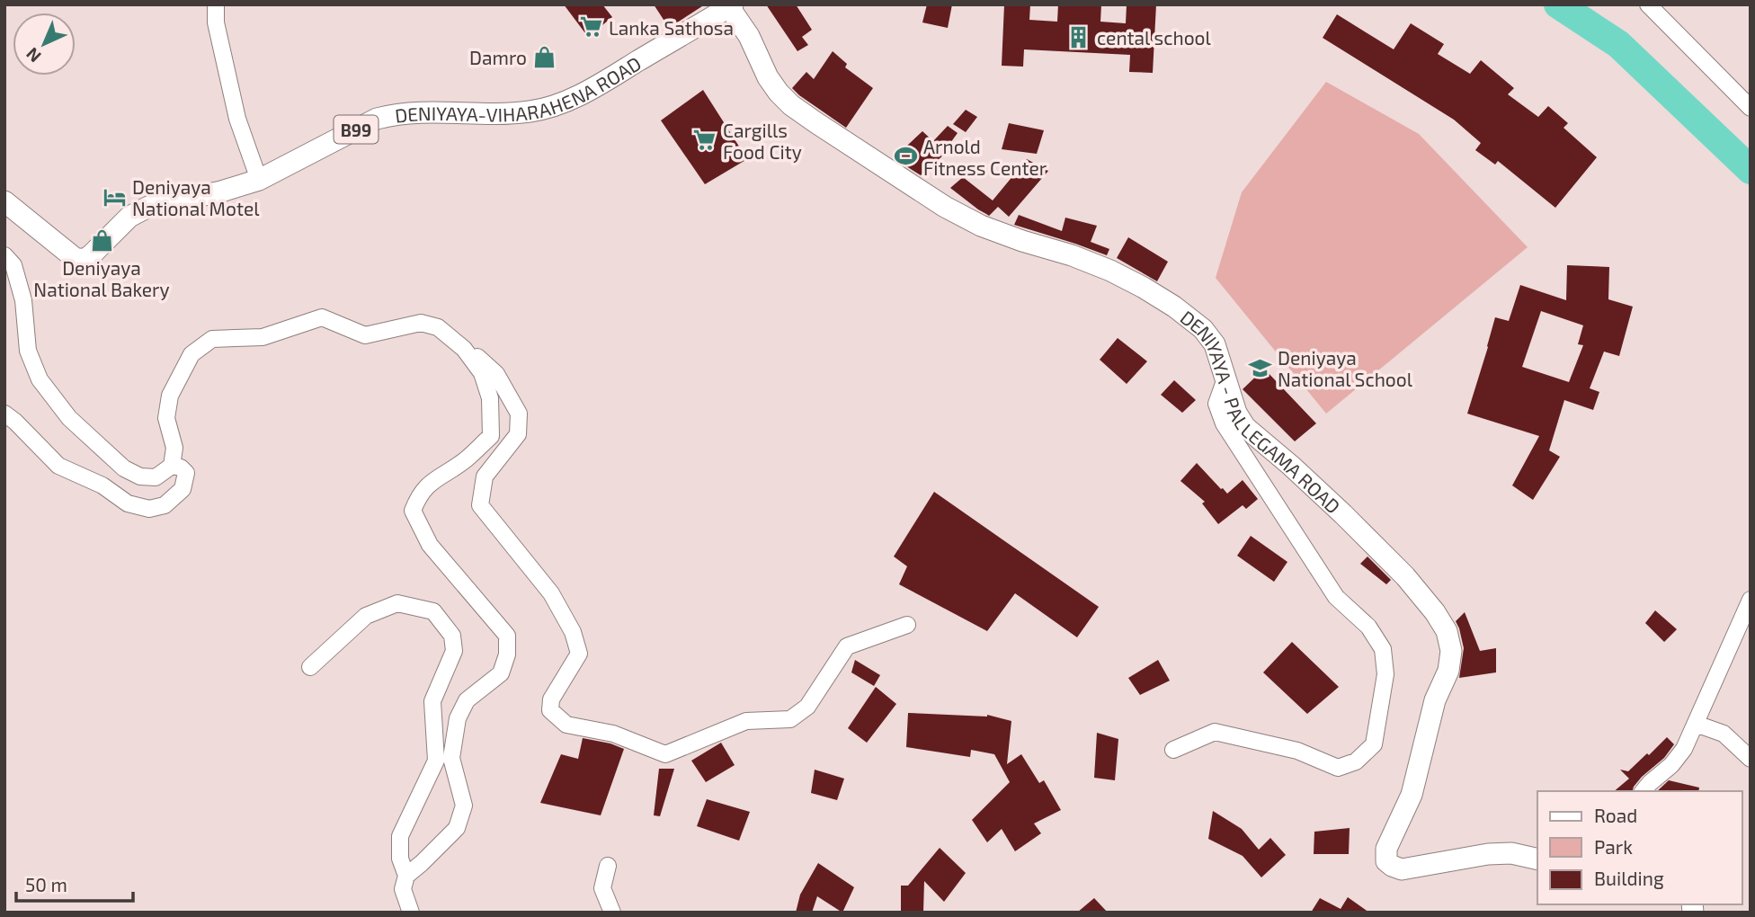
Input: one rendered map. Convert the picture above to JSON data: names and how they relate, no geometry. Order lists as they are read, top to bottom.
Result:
{
  "streets": {
    "main road": ["DENIYAYA-VIHARAHENA ROAD", "B99", "DENIYAYA - PALLEGAMA ROAD"]
  },
  "crossings": [
    ["DENIYAYA-VIHARAHENA ROAD", "DENIYAYA - PALLEGAMA ROAD"]
  ],
  "places": {
    "supermarket": ["Lanka Sathosa", "Cargills Food City"],
    "building": ["cental school"],
    "shop": ["Damro", "Deniyaya National Bakery"],
    "sports": ["Arnold Fitness Center"],
    "hotel": ["Deniyaya National Motel"],
    "school or university": ["Deniyaya National School"]
  },
  "legend": ["Road", "Park", "Building"],
  "scale_bar": "50 m",
  "north": "bottom left"
}
